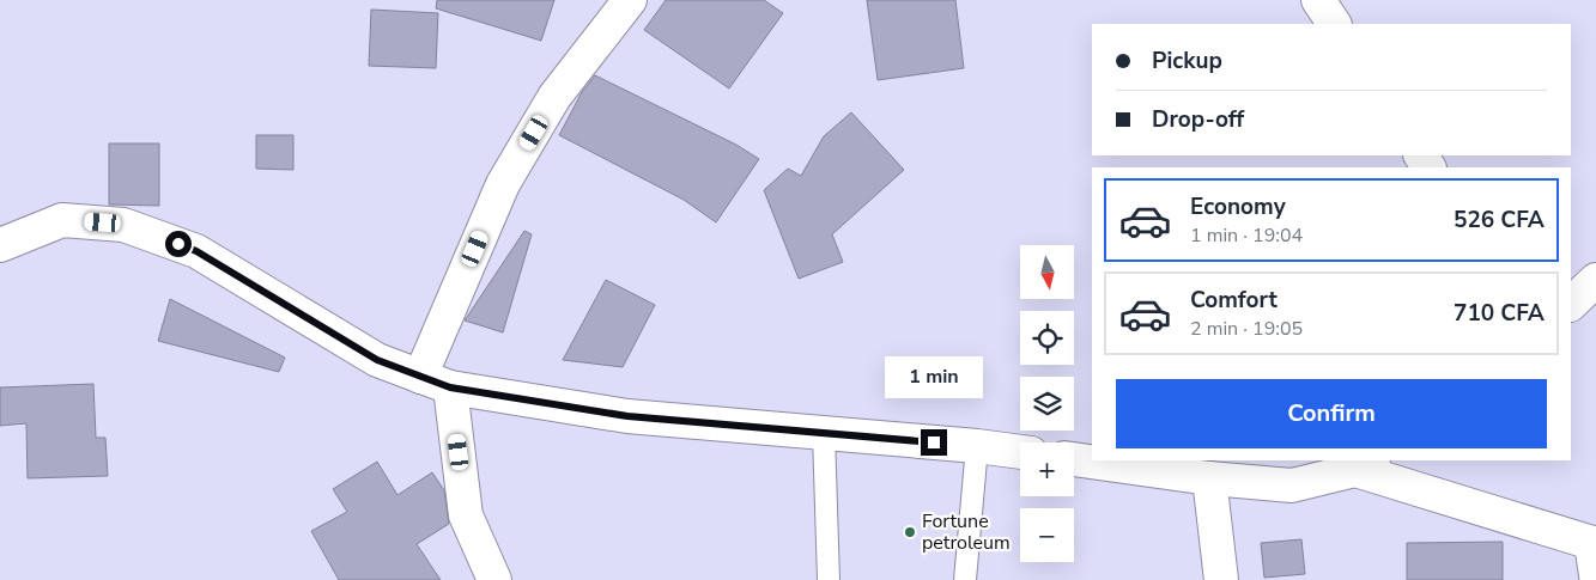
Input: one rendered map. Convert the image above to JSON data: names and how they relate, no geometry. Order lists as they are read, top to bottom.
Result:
{
  "places": ["Fortune petroleum"],
  "north": "bottom",
  "page": {
    "banner": ["Pickup", "Drop-off"],
    "list": [
      {
        "name": "Economy",
        "note": "1 min · 19:04",
        "value": "526 CFA"
      },
      {
        "name": "Comfort",
        "note": "2 min · 19:05",
        "value": "710 CFA"
      }
    ],
    "map_buttons": ["+", "−"],
    "bubble": "1 min",
    "buttons": "Confirm"
  }
}
